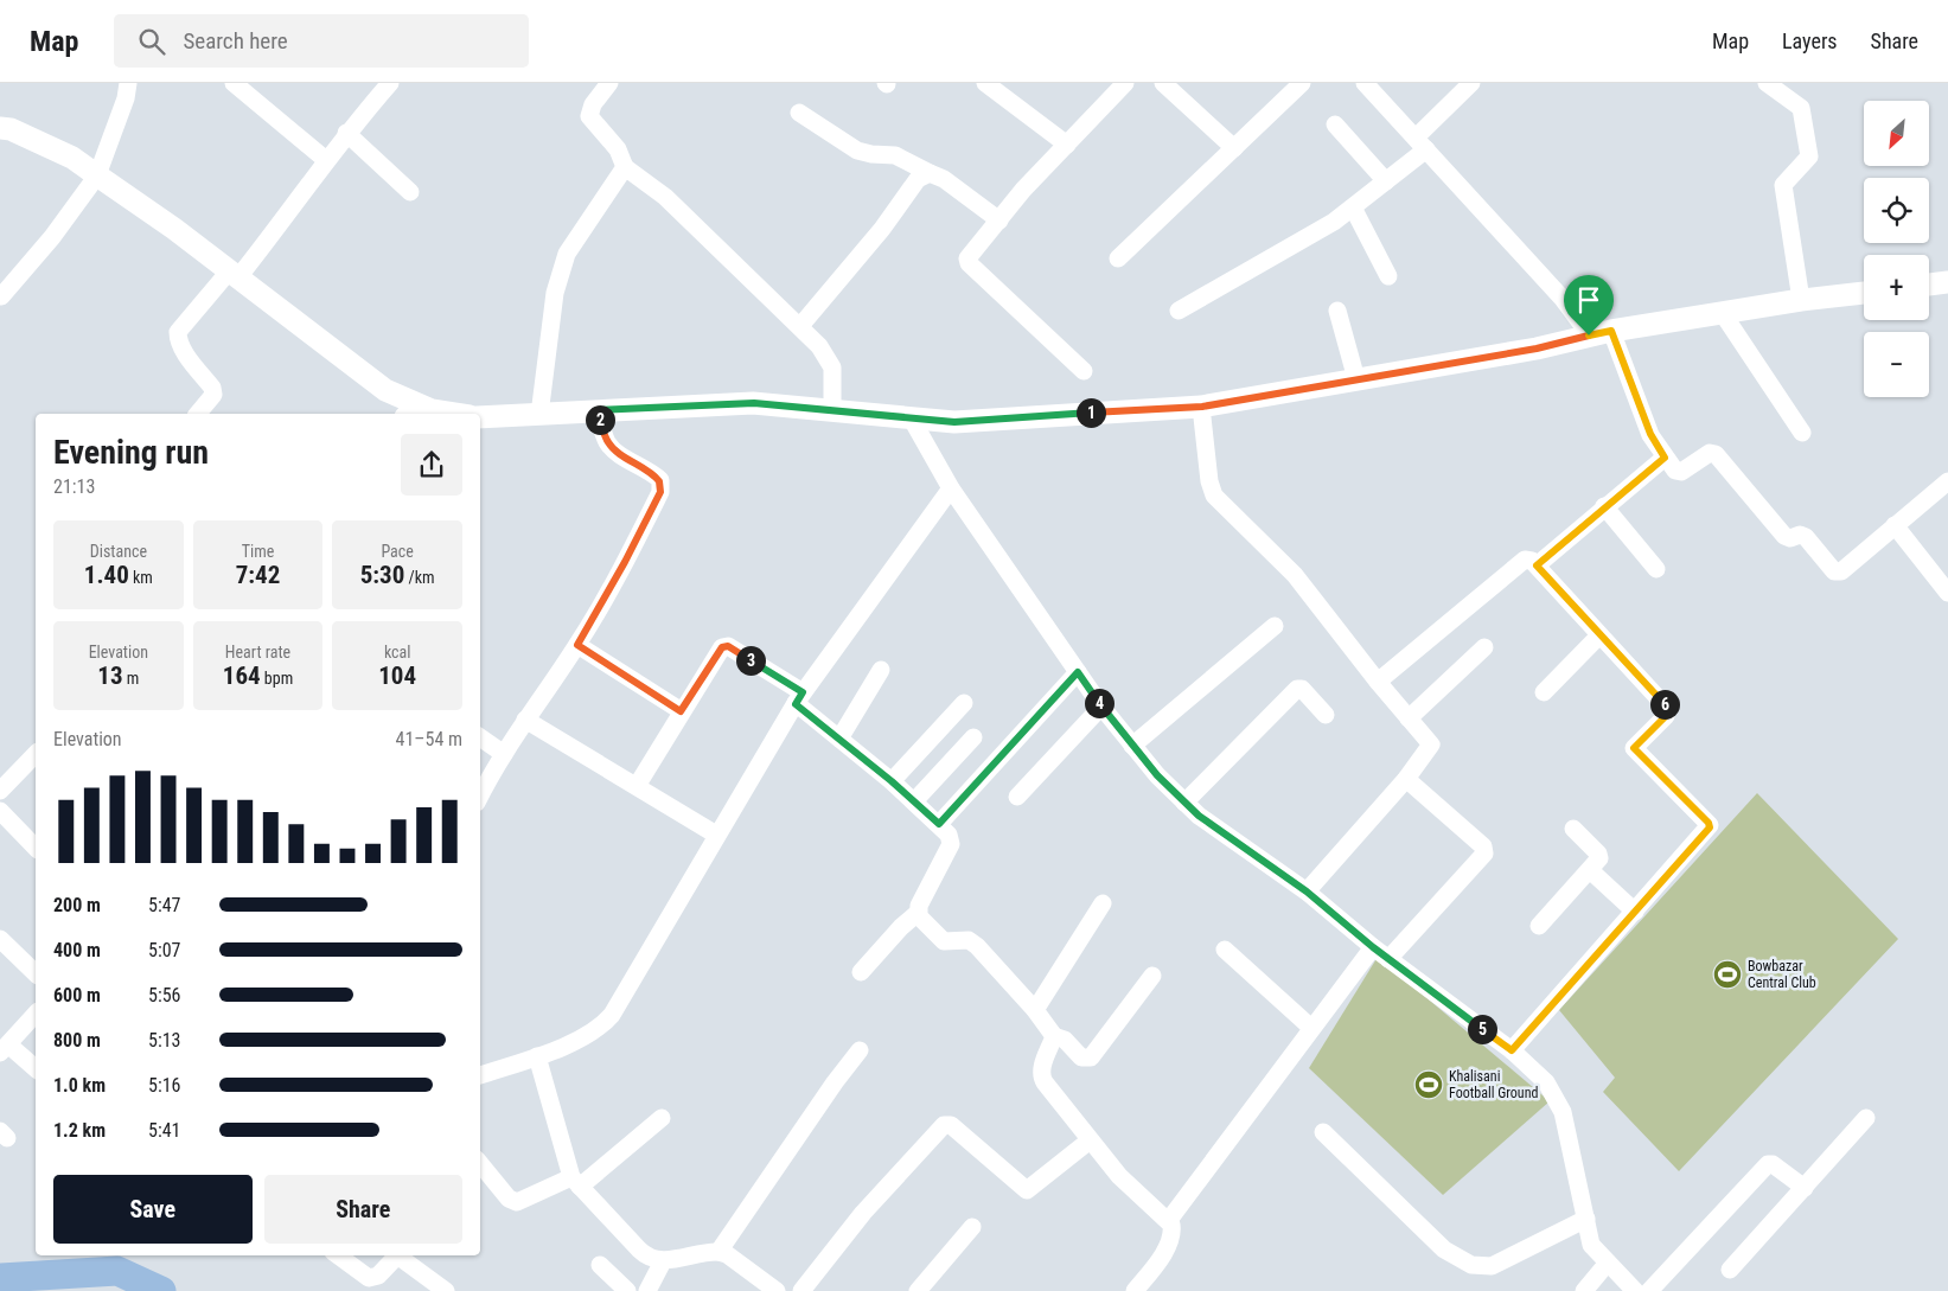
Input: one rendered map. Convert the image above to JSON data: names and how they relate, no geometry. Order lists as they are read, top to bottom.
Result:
{
  "places": {
    "sports": ["Bowbazar Central Club", "Khalisani Football Ground"]
  },
  "north": "bottom left",
  "page": {
    "header": "Map",
    "search": "Search here",
    "nav": ["Map", "Layers", "Share"],
    "map_buttons": ["+", "−"],
    "pins": [
      "1",
      "2",
      "3",
      "4",
      "6",
      "5"
    ],
    "heading": ["Evening run", "21:13"],
    "stats": [
      ["Distance", "1.40 km"],
      ["Time", "7:42"],
      ["Pace", "5:30 /km"],
      ["Elevation", "13 m"],
      ["Heart rate", "164 bpm"],
      ["kcal", "104"]
    ],
    "chart": ["Elevation", "41–54 m"],
    "list": [
      {
        "name": "200 m",
        "note": "5:47"
      },
      {
        "name": "400 m",
        "note": "5:07"
      },
      {
        "name": "600 m",
        "note": "5:56"
      },
      {
        "name": "800 m",
        "note": "5:13"
      },
      {
        "name": "1.0 km",
        "note": "5:16"
      },
      {
        "name": "1.2 km",
        "note": "5:41"
      }
    ],
    "buttons": ["Save", "Share"]
  }
}
